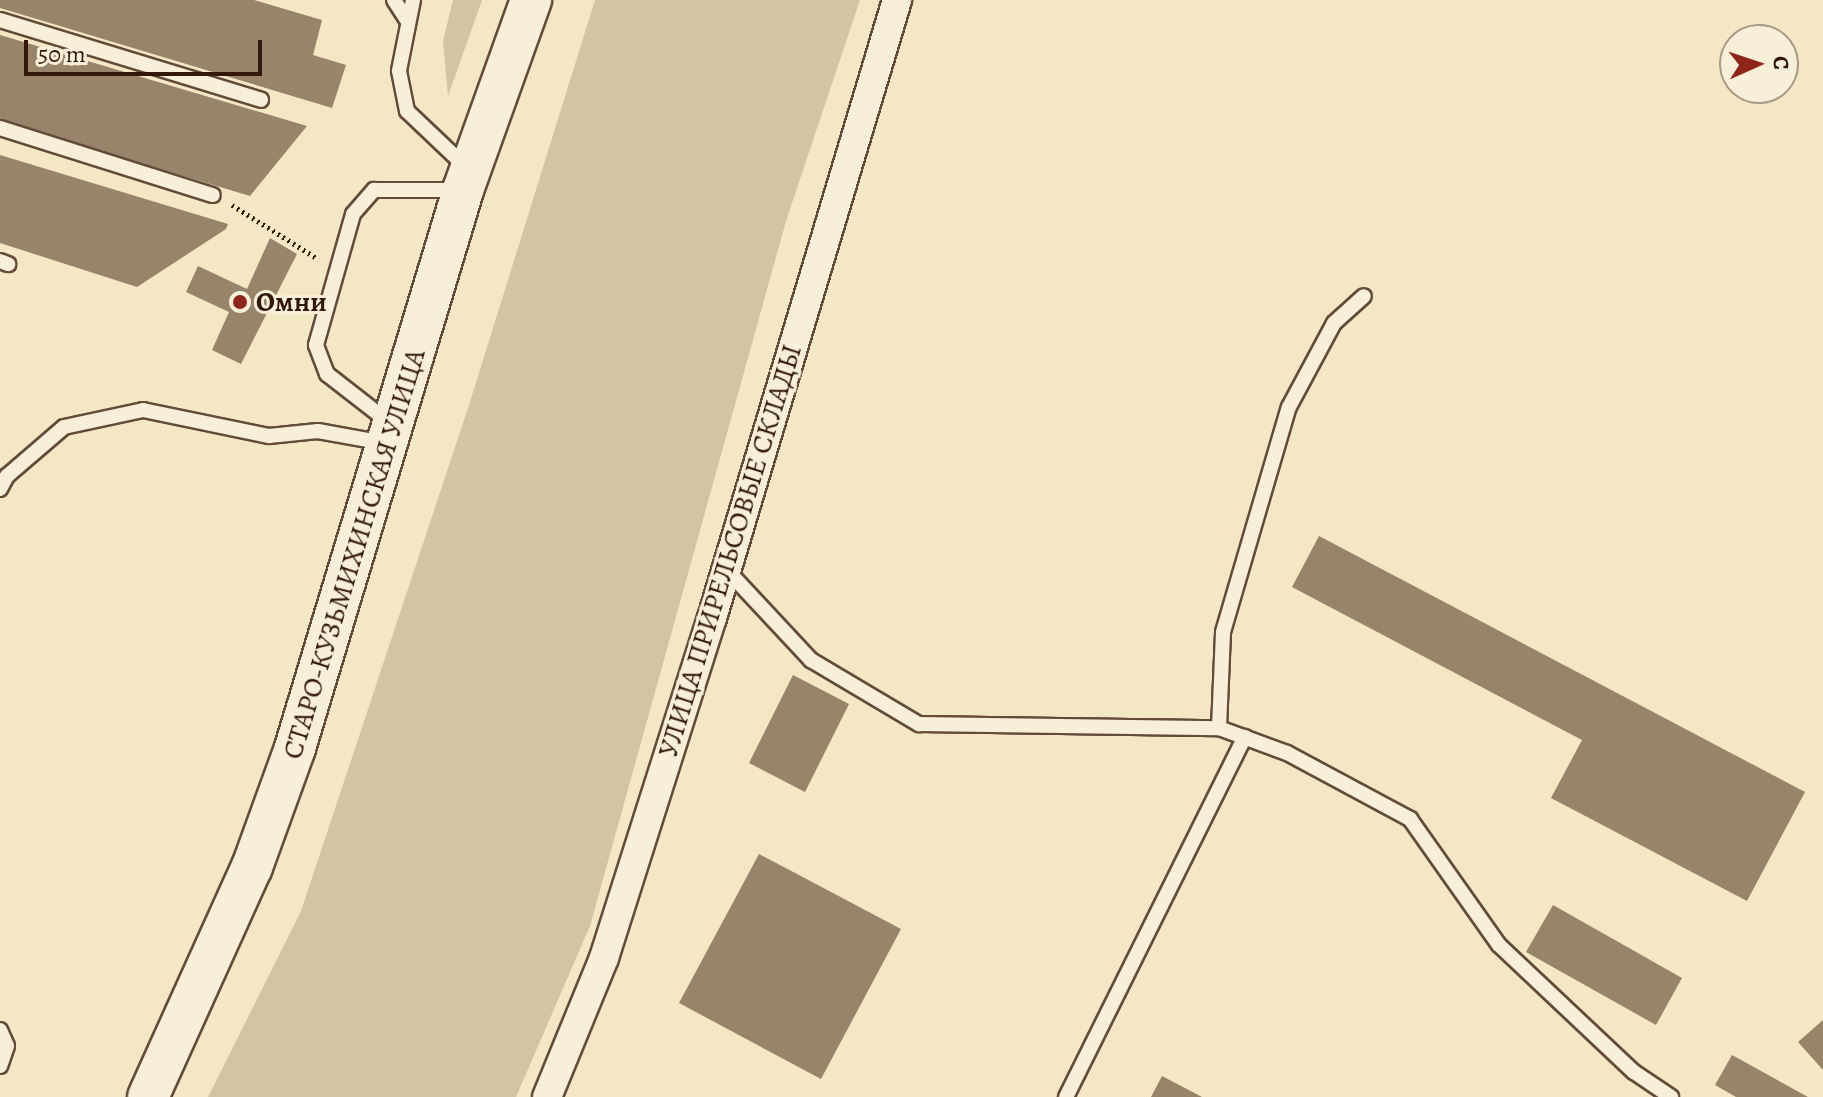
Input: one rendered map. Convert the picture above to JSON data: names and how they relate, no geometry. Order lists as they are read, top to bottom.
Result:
{
  "streets": {
    "main road": ["СТАРО-КУЗЬМИХИНСКАЯ УЛИЦА"],
    "street": ["УЛИЦА ПРИРЕЛЬСОВЫЕ СКЛАДЫ"]
  },
  "places": ["Омни"],
  "scale_bar": "50 m",
  "north": "right"
}
